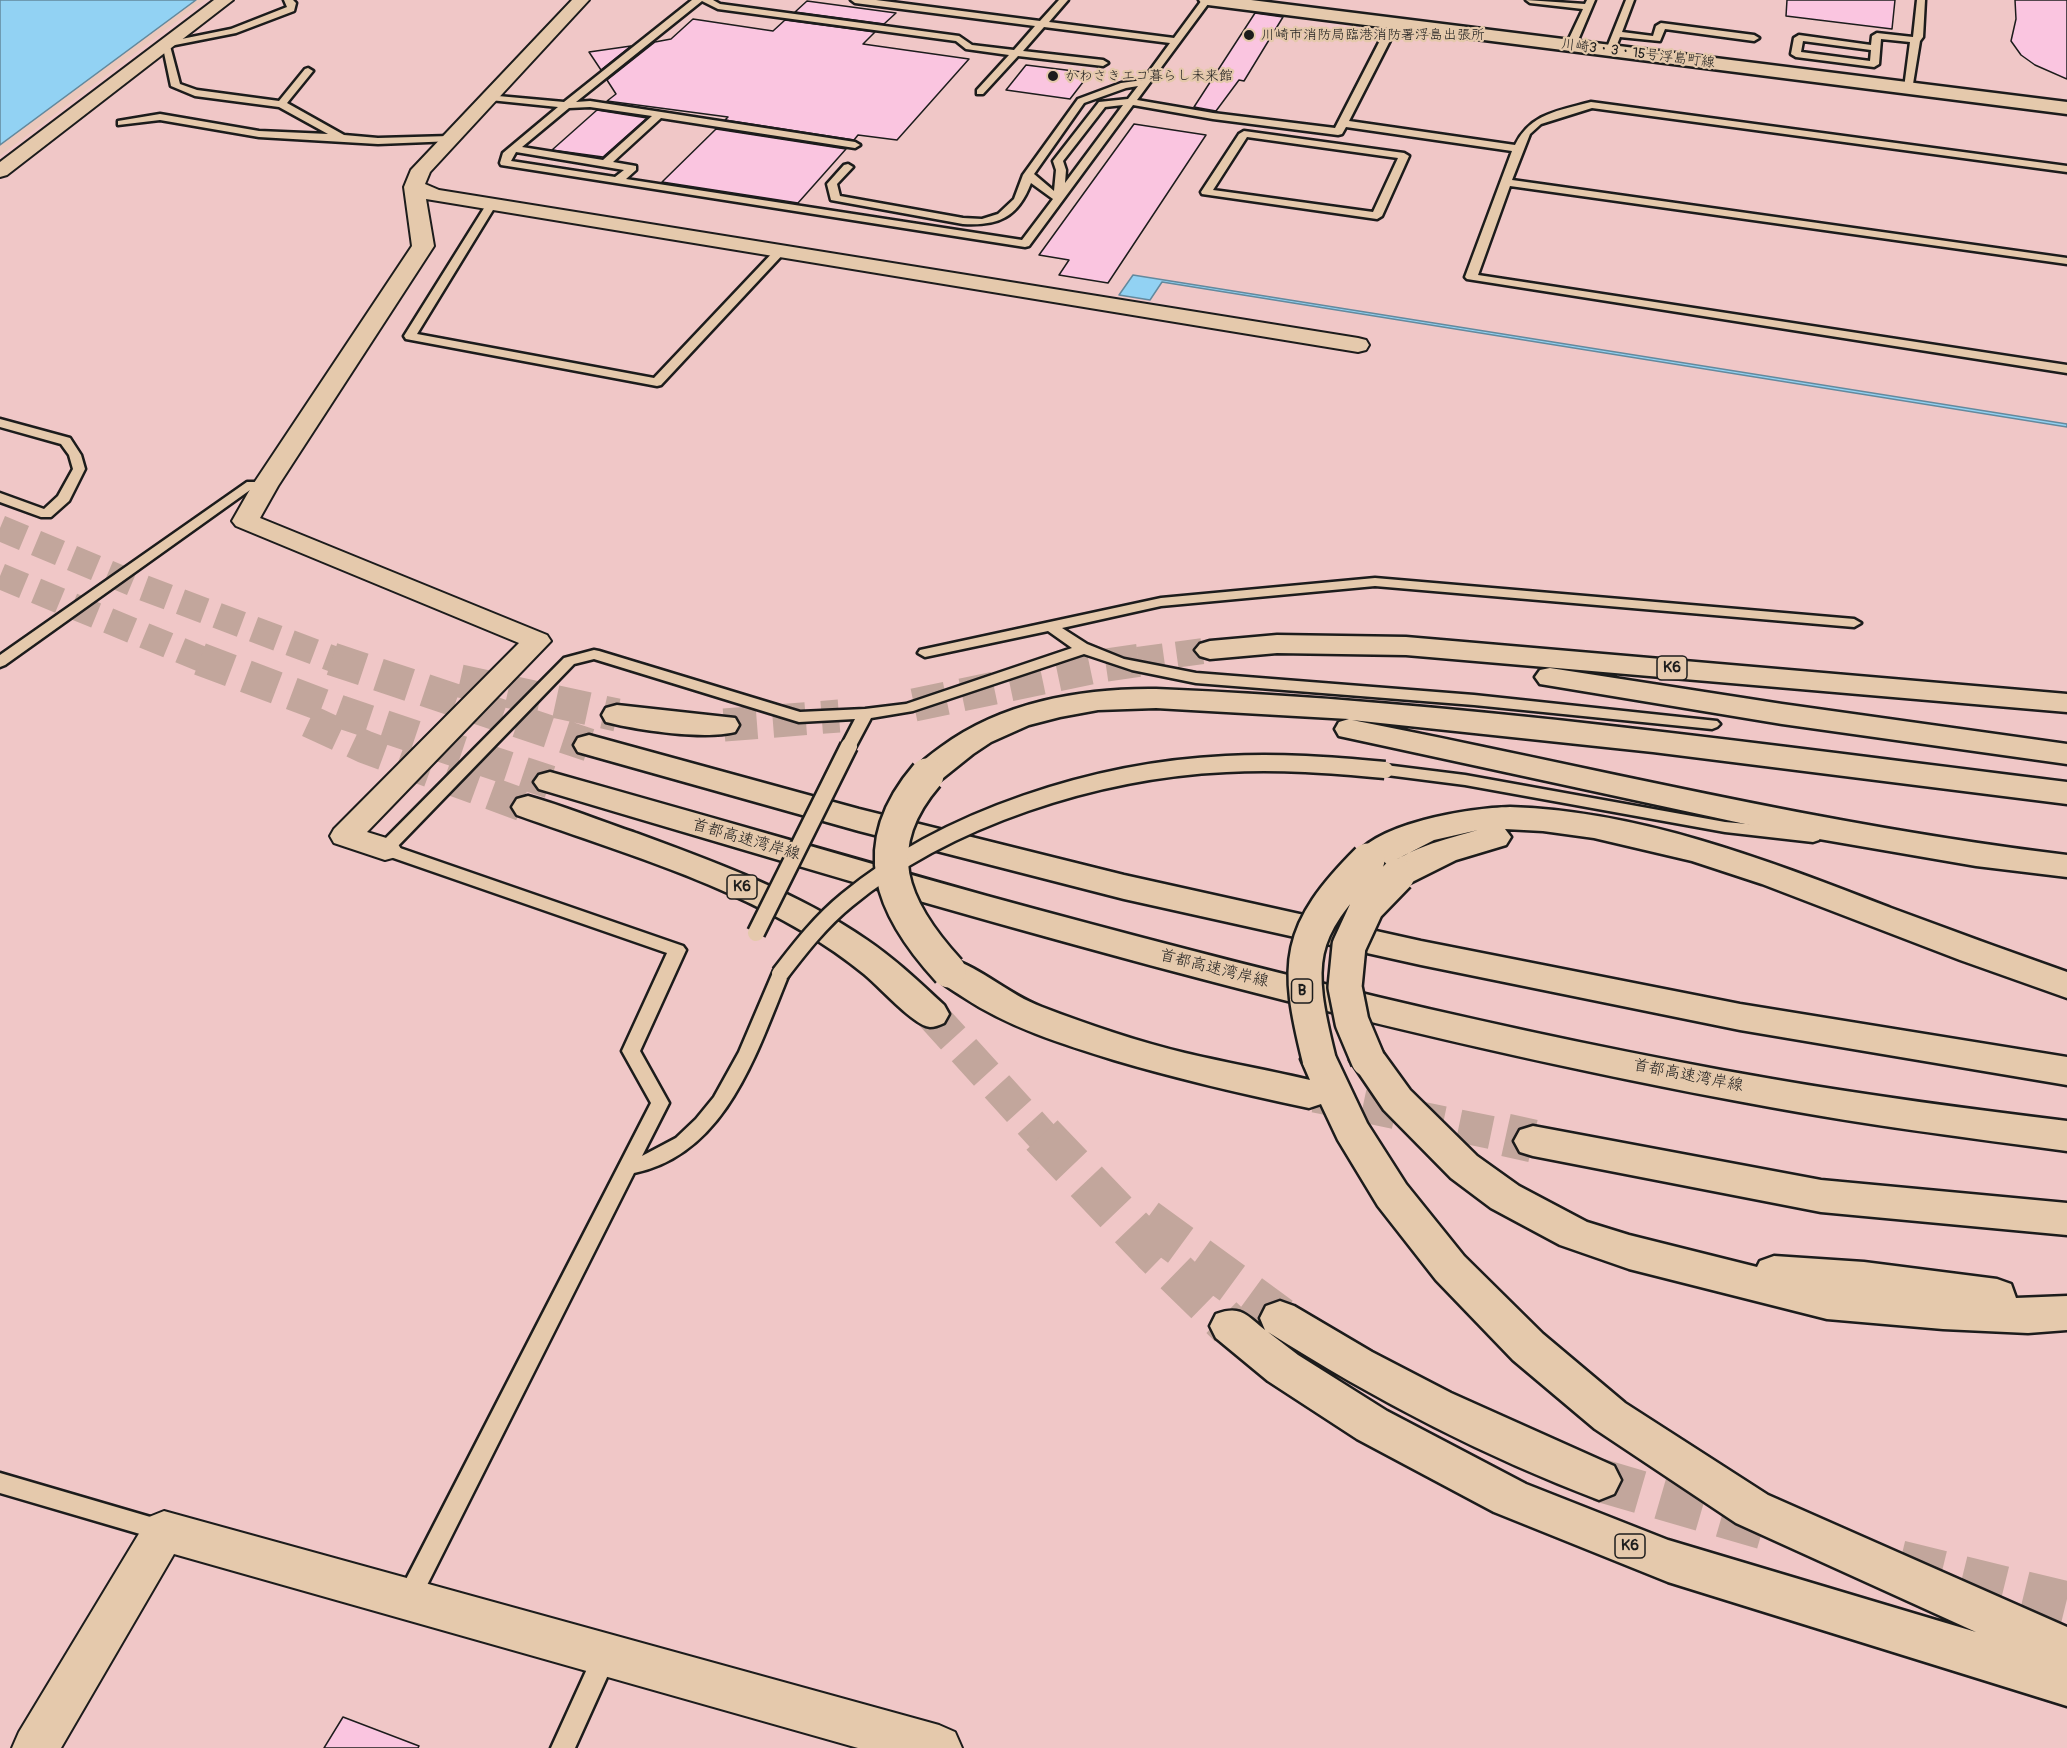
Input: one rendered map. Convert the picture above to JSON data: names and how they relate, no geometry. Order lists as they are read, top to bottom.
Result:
{
  "streets": {
    "main road": [
      "川崎3・3・15号浮島町線",
      "K6",
      "首都高速湾岸線",
      "B"
    ]
  },
  "crossings": [
    ["K6", "首都高速湾岸線"]
  ],
  "places": ["川崎市消防局臨港消防署浮島出張所", "かわさきエコ暮らし未来館"]
}
